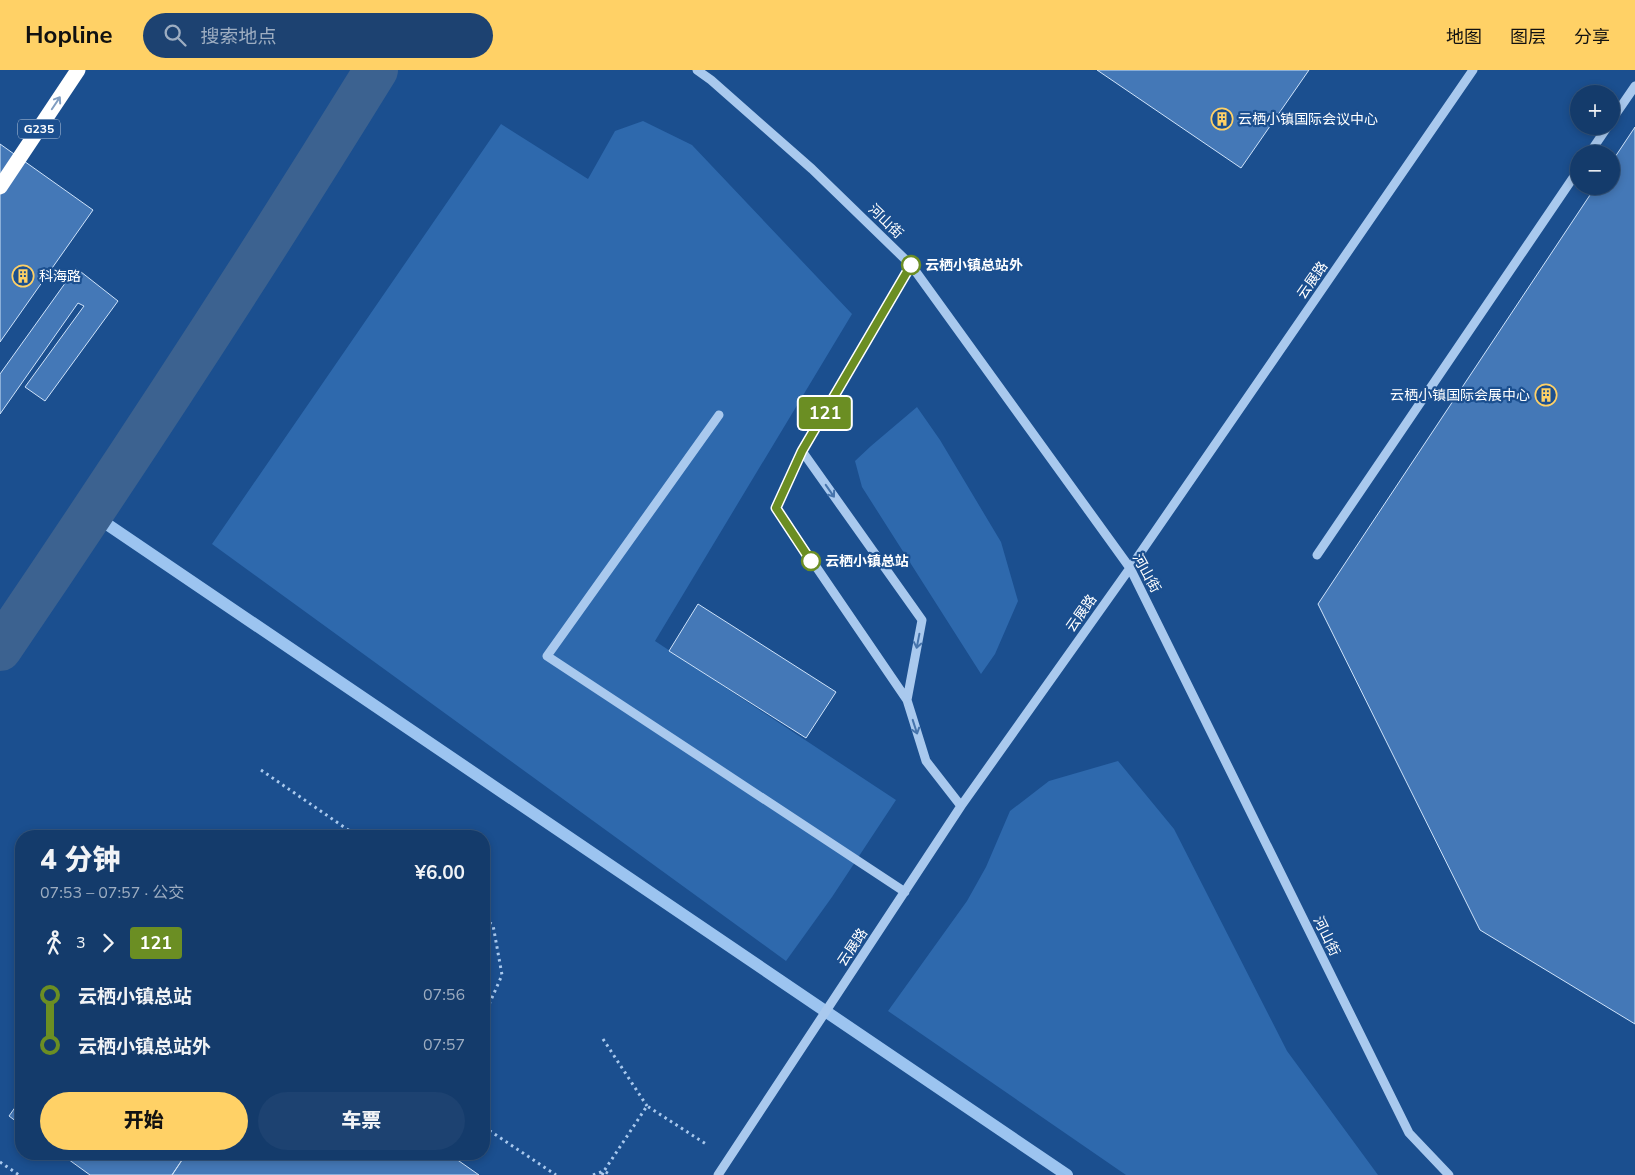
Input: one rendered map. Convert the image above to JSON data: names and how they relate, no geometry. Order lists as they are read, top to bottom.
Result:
{
  "streets": {
    "highway": ["G235"],
    "street": ["河山街", "云展路"]
  },
  "crossings": [
    ["河山街", "云展路"]
  ],
  "places": {
    "building": ["云栖小镇国际会议中心", "科海路", "云栖小镇国际会展中心"],
    "other": ["云栖小镇总站外", "云栖小镇总站"]
  },
  "lines": ["bus line 121"],
  "page": {
    "header": "Hopline",
    "search": "搜索地点",
    "nav": ["地图", "图层", "分享"],
    "on_map": "121",
    "map_buttons": ["+", "−"],
    "heading": ["4 分钟", "07:53 – 07:57 · 公交", "¥6.00"],
    "legs": ["3", "121"],
    "list": [
      {
        "name": "云栖小镇总站",
        "value": "07:56"
      },
      {
        "name": "云栖小镇总站外",
        "value": "07:57"
      }
    ],
    "buttons": ["开始", "车票"]
  }
}
